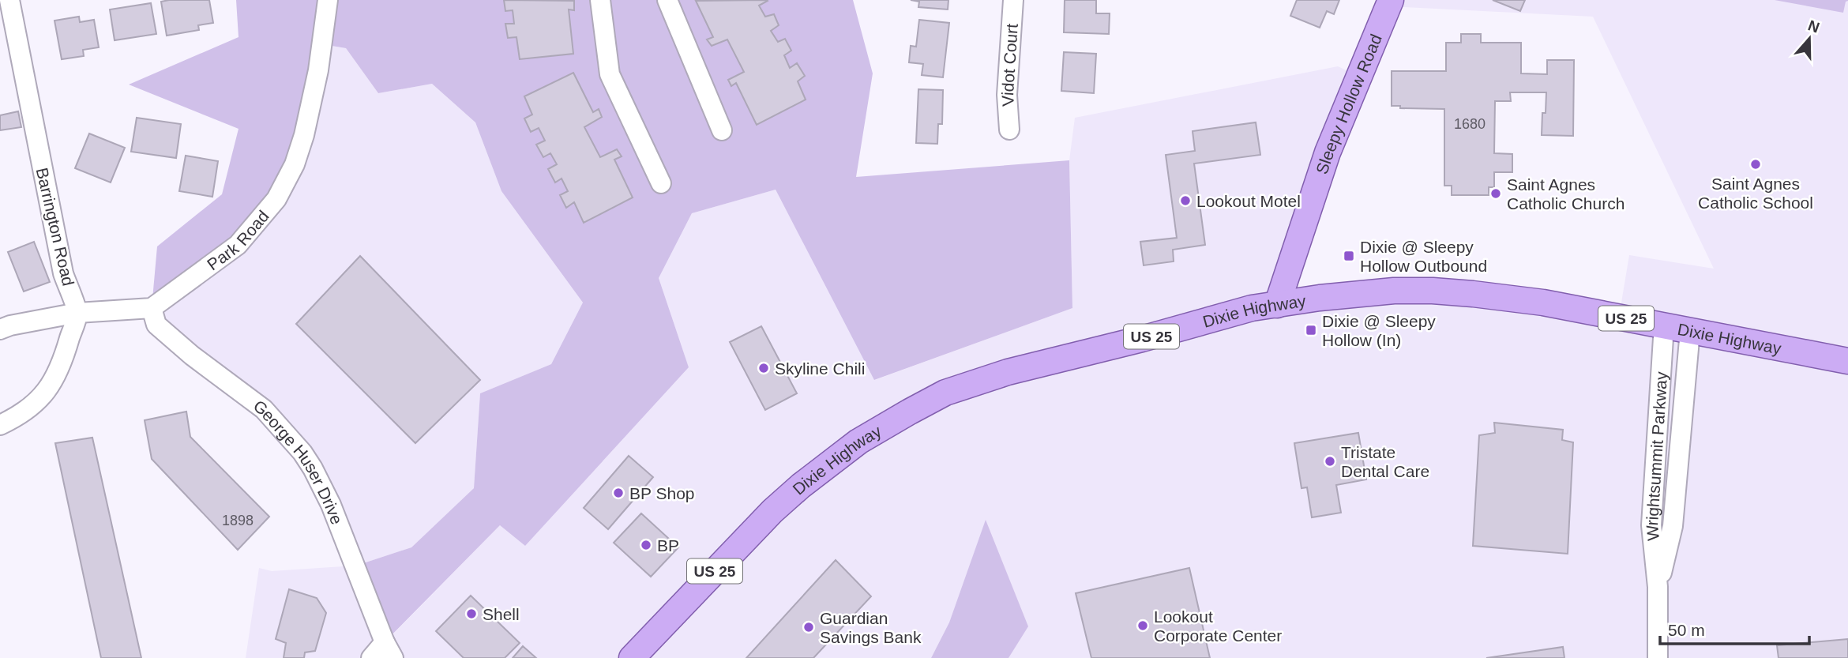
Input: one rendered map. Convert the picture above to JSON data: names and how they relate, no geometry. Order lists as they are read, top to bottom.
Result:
{
  "streets": {
    "main road": ["Sleepy Hollow Road", "Dixie Highway", "US 25"],
    "street": [
      "Vidot Court",
      "Barrington Road",
      "Park Road",
      "Wrightsummit Parkway",
      "George Huser Drive"
    ]
  },
  "crossings": [
    ["Sleepy Hollow Road", "Dixie Highway"],
    ["Park Road", "George Huser Drive"],
    ["Dixie Highway", "Wrightsummit Parkway"]
  ],
  "places": {
    "other": [
      "Saint Agnes Catholic School",
      "Saint Agnes Catholic Church",
      "Lookout Motel",
      "Skyline Chili",
      "Tristate Dental Care",
      "BP Shop",
      "BP",
      "Shell",
      "Lookout Corporate Center",
      "Guardian Savings Bank"
    ],
    "transit": ["Dixie @ Sleepy Hollow Outbound", "Dixie @ Sleepy Hollow (In)"]
  },
  "house_numbers": ["1680", "1898"],
  "scale_bar": "50 m",
  "north": "top"
}
